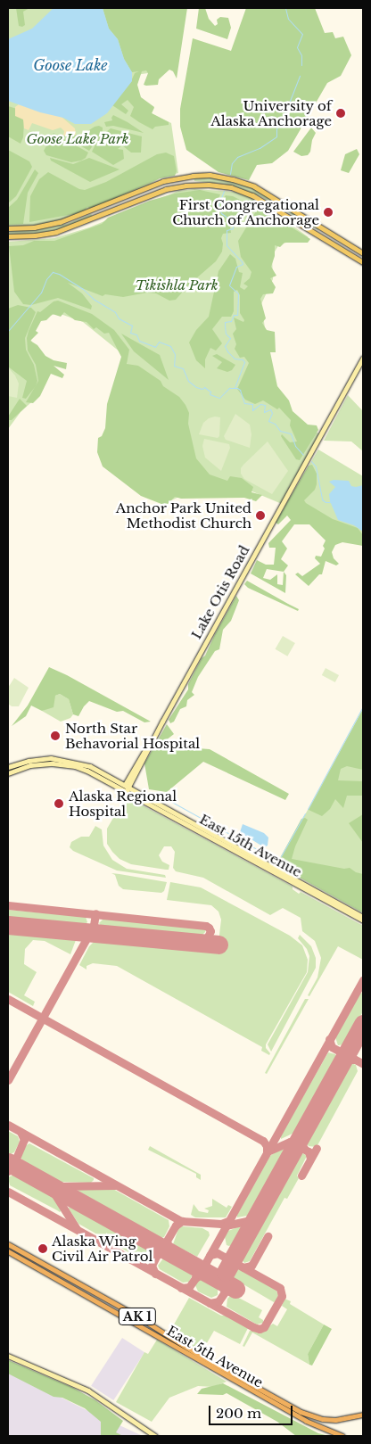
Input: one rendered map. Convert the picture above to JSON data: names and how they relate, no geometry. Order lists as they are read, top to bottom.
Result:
{
  "streets": {
    "highway": ["AK 1", "East 5th Avenue"],
    "main road": ["Lake Otis Road", "East 15th Avenue"]
  },
  "crossings": [
    ["Lake Otis Road", "East 15th Avenue"]
  ],
  "water": ["Goose Lake"],
  "parks": ["Goose Lake Park", "Tikishla Park"],
  "places": [
    "University of Alaska Anchorage",
    "First Congregational Church of Anchorage",
    "Anchor Park United Methodist Church",
    "North Star Behavorial Hospital",
    "Alaska Regional Hospital",
    "Alaska Wing Civil Air Patrol"
  ],
  "scale_bar": "200 m"
}
